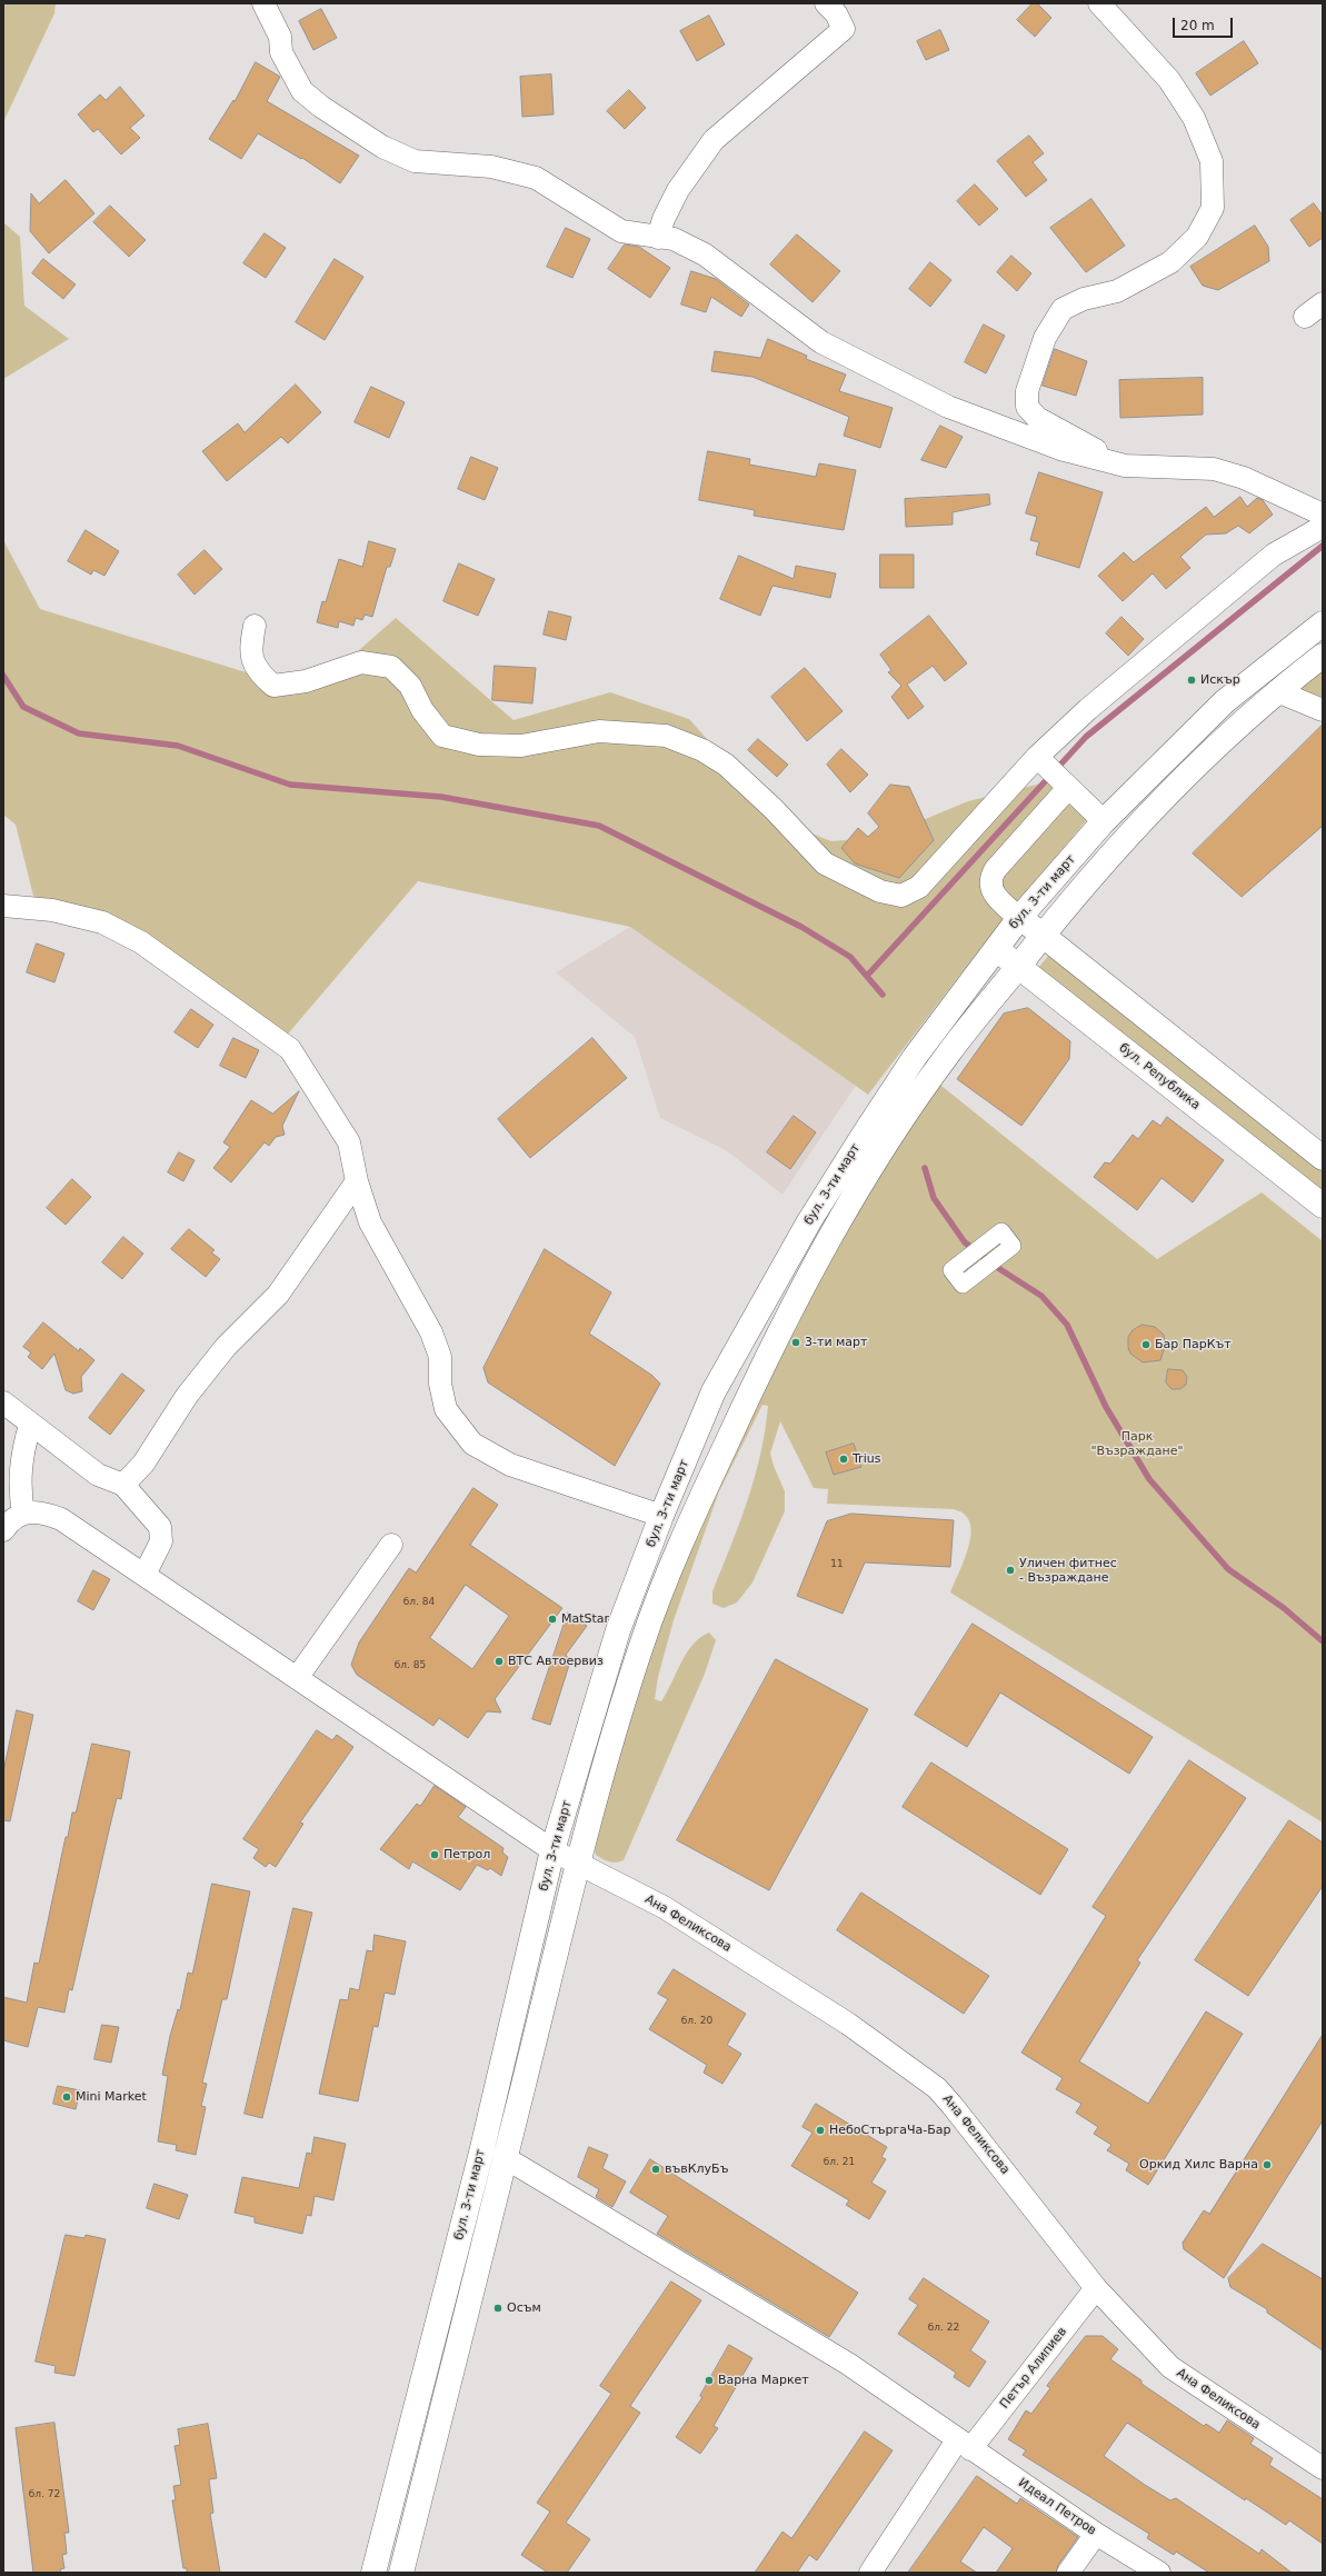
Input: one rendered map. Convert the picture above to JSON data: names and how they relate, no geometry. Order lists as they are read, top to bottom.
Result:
{
  "streets": {
    "street": [
      "бул. 3-ти март",
      "бул. Република",
      "Ана Феликсова",
      "Петър Алипиев",
      "Идеал Петров"
    ]
  },
  "crossings": [
    ["бул. 3-ти март", "бул. Република"],
    ["бул. 3-ти март", "Ана Феликсова"],
    ["бул. 3-ти март", "Идеал Петров"],
    ["Ана Феликсова", "Петър Алипиев"],
    ["Петър Алипиев", "Идеал Петров"]
  ],
  "parks": ["Парк \"Възраждане\""],
  "places": [
    "Искър",
    "3-ти март",
    "Бар ПарКът",
    "Trius",
    "Уличен фитнес - Възраждане",
    "MatStar",
    "ВТС Автоервиз",
    "Петрол",
    "Mini Market",
    "НебоСтъргаЧа-Бар",
    "Оркид Хилс Варна",
    "въвКлуБъ",
    "Осъм",
    "Варна Маркет"
  ],
  "house_numbers": [
    "11",
    "бл. 84",
    "бл. 85",
    "бл. 20",
    "бл. 21",
    "бл. 22",
    "бл. 72"
  ],
  "scale_bar": "20 m"
}
